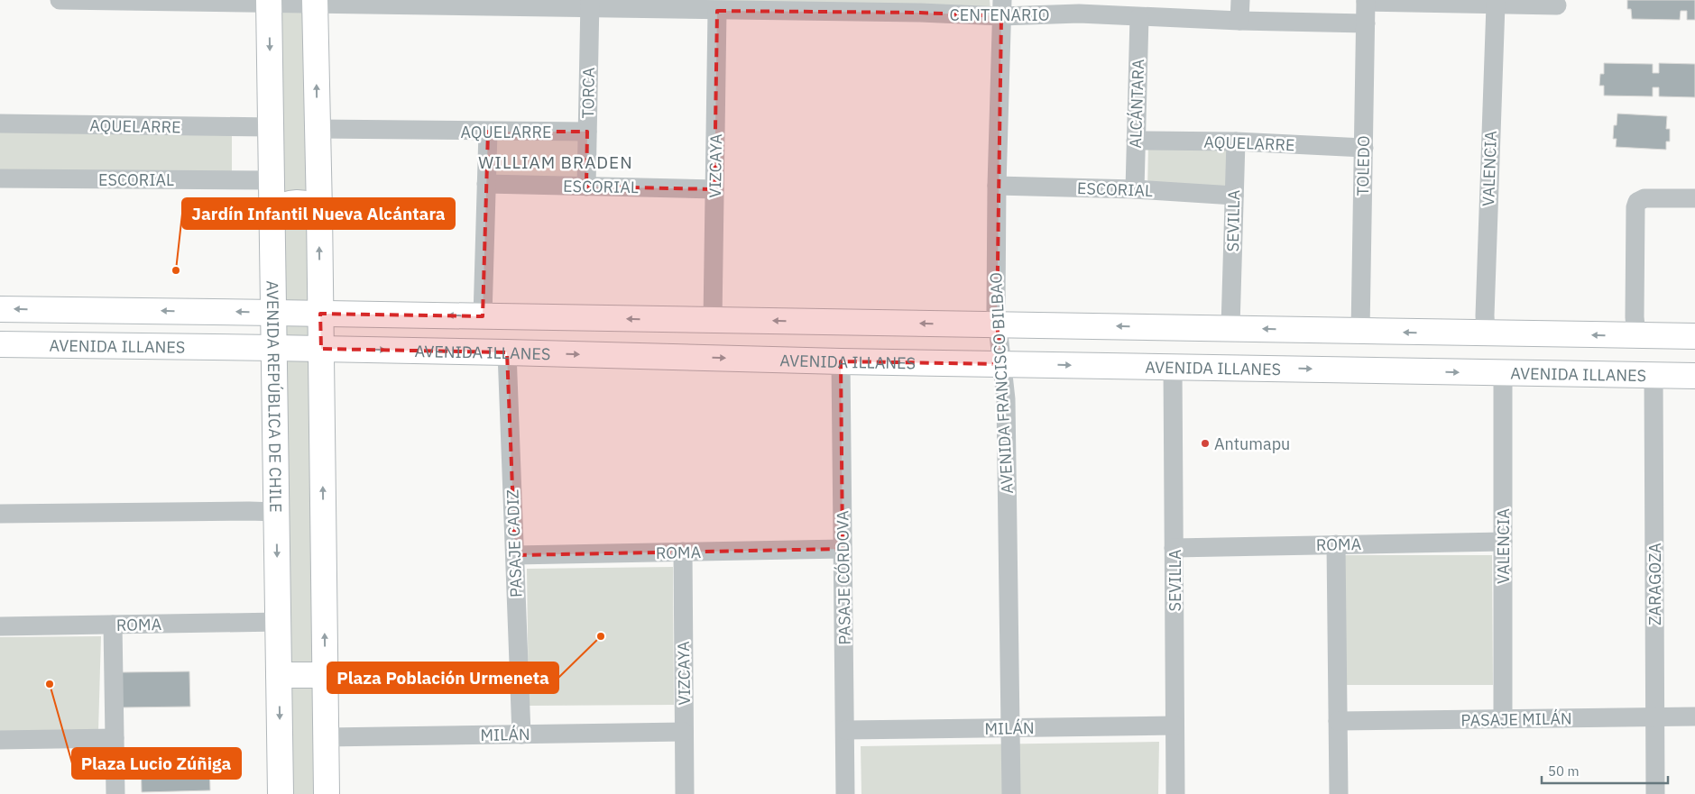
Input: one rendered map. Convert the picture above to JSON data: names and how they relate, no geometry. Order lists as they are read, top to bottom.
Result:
{
  "streets": {
    "main road": ["AVENIDA ILLANES", "AVENIDA REPÚBLICA DE CHILE"],
    "street": [
      "CENTENARIO",
      "TORCA",
      "ALCÁNTARA",
      "AQUELARRE",
      "VIZCAYA",
      "TOLEDO",
      "VALENCIA",
      "ESCORIAL",
      "SEVILLA",
      "AVENIDA FRANCISCO BILBAO",
      "PASAJE CADIZ",
      "ROMA",
      "PASAJE CÓRDOVA",
      "ZARAGOZA",
      "PASAJE MILÁN",
      "MILÁN"
    ]
  },
  "crossings": [
    ["CENTENARIO", "TORCA"],
    ["CENTENARIO", "ALCÁNTARA"],
    ["CENTENARIO", "VIZCAYA"],
    ["CENTENARIO", "TOLEDO"],
    ["CENTENARIO", "AVENIDA FRANCISCO BILBAO"],
    ["CENTENARIO", "AVENIDA REPÚBLICA DE CHILE"],
    ["TORCA", "AQUELARRE"],
    ["TORCA", "ESCORIAL"],
    ["ALCÁNTARA", "AQUELARRE"],
    ["ALCÁNTARA", "ESCORIAL"],
    ["AQUELARRE", "TOLEDO"],
    ["AQUELARRE", "SEVILLA"],
    ["AQUELARRE", "AVENIDA REPÚBLICA DE CHILE"],
    ["VIZCAYA", "ESCORIAL"],
    ["VIZCAYA", "ROMA"],
    ["VIZCAYA", "MILÁN"],
    ["VALENCIA", "AVENIDA ILLANES"],
    ["VALENCIA", "ROMA"],
    ["VALENCIA", "PASAJE MILÁN"],
    ["ESCORIAL", "SEVILLA"],
    ["ESCORIAL", "AVENIDA FRANCISCO BILBAO"],
    ["ESCORIAL", "AVENIDA REPÚBLICA DE CHILE"],
    ["SEVILLA", "AVENIDA ILLANES"],
    ["SEVILLA", "ROMA"],
    ["SEVILLA", "MILÁN"],
    ["AVENIDA ILLANES", "AVENIDA FRANCISCO BILBAO"],
    ["AVENIDA ILLANES", "AVENIDA REPÚBLICA DE CHILE"],
    ["AVENIDA ILLANES", "PASAJE CADIZ"],
    ["AVENIDA ILLANES", "PASAJE CÓRDOVA"],
    ["AVENIDA ILLANES", "ZARAGOZA"],
    ["AVENIDA FRANCISCO BILBAO", "MILÁN"],
    ["AVENIDA REPÚBLICA DE CHILE", "ROMA"],
    ["PASAJE CADIZ", "ROMA"],
    ["PASAJE CADIZ", "MILÁN"],
    ["ROMA", "PASAJE CÓRDOVA"],
    ["PASAJE CÓRDOVA", "MILÁN"],
    ["ZARAGOZA", "PASAJE MILÁN"]
  ],
  "districts": ["WILLIAM BRADEN"],
  "places": [
    "Jardín Infantil Nueva Alcántara",
    "Antumapu",
    "Plaza Población Urmeneta",
    "Plaza Lucio Zúñiga"
  ],
  "scale_bar": "50 m"
}
